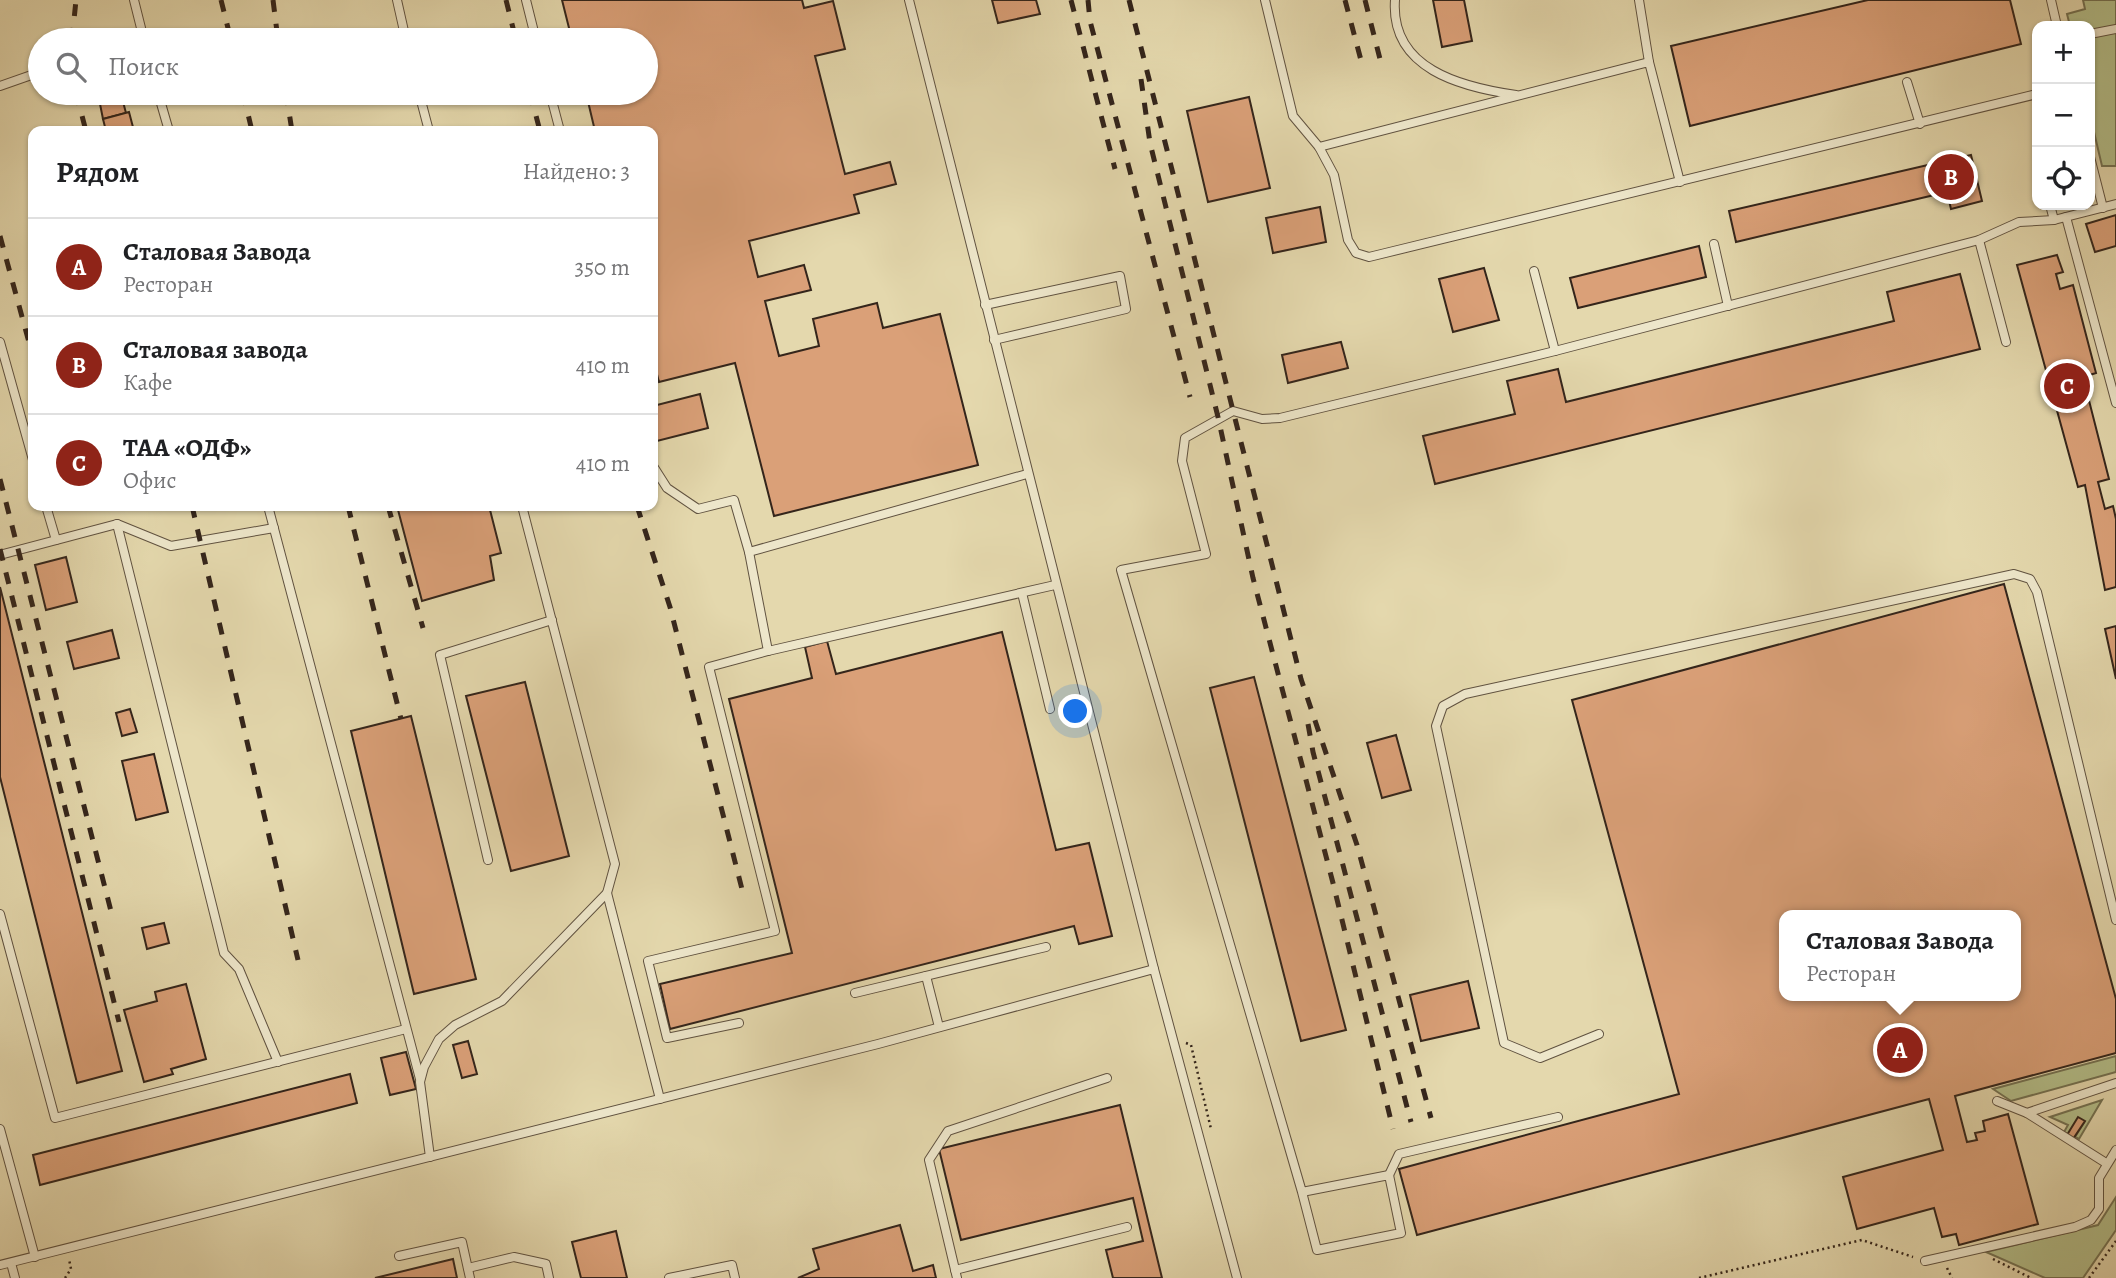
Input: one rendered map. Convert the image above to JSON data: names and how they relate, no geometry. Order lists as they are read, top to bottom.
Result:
{
  "page": {
    "map_buttons": ["+", "−"],
    "search": "Поиск",
    "heading": ["Рядом", "Найдено: 3"],
    "pins": ["B", "C", "A"],
    "list": [
      {
        "mark": "A",
        "name": "Сталовая Завода",
        "note": "Ресторан",
        "value": "350 m"
      },
      {
        "mark": "B",
        "name": "Сталовая завода",
        "note": "Кафе",
        "value": "410 m"
      },
      {
        "mark": "C",
        "name": "ТАА «ОДФ»",
        "note": "Офис",
        "value": "410 m"
      }
    ],
    "popup": ["Сталовая Завода", "Ресторан"]
  }
}
